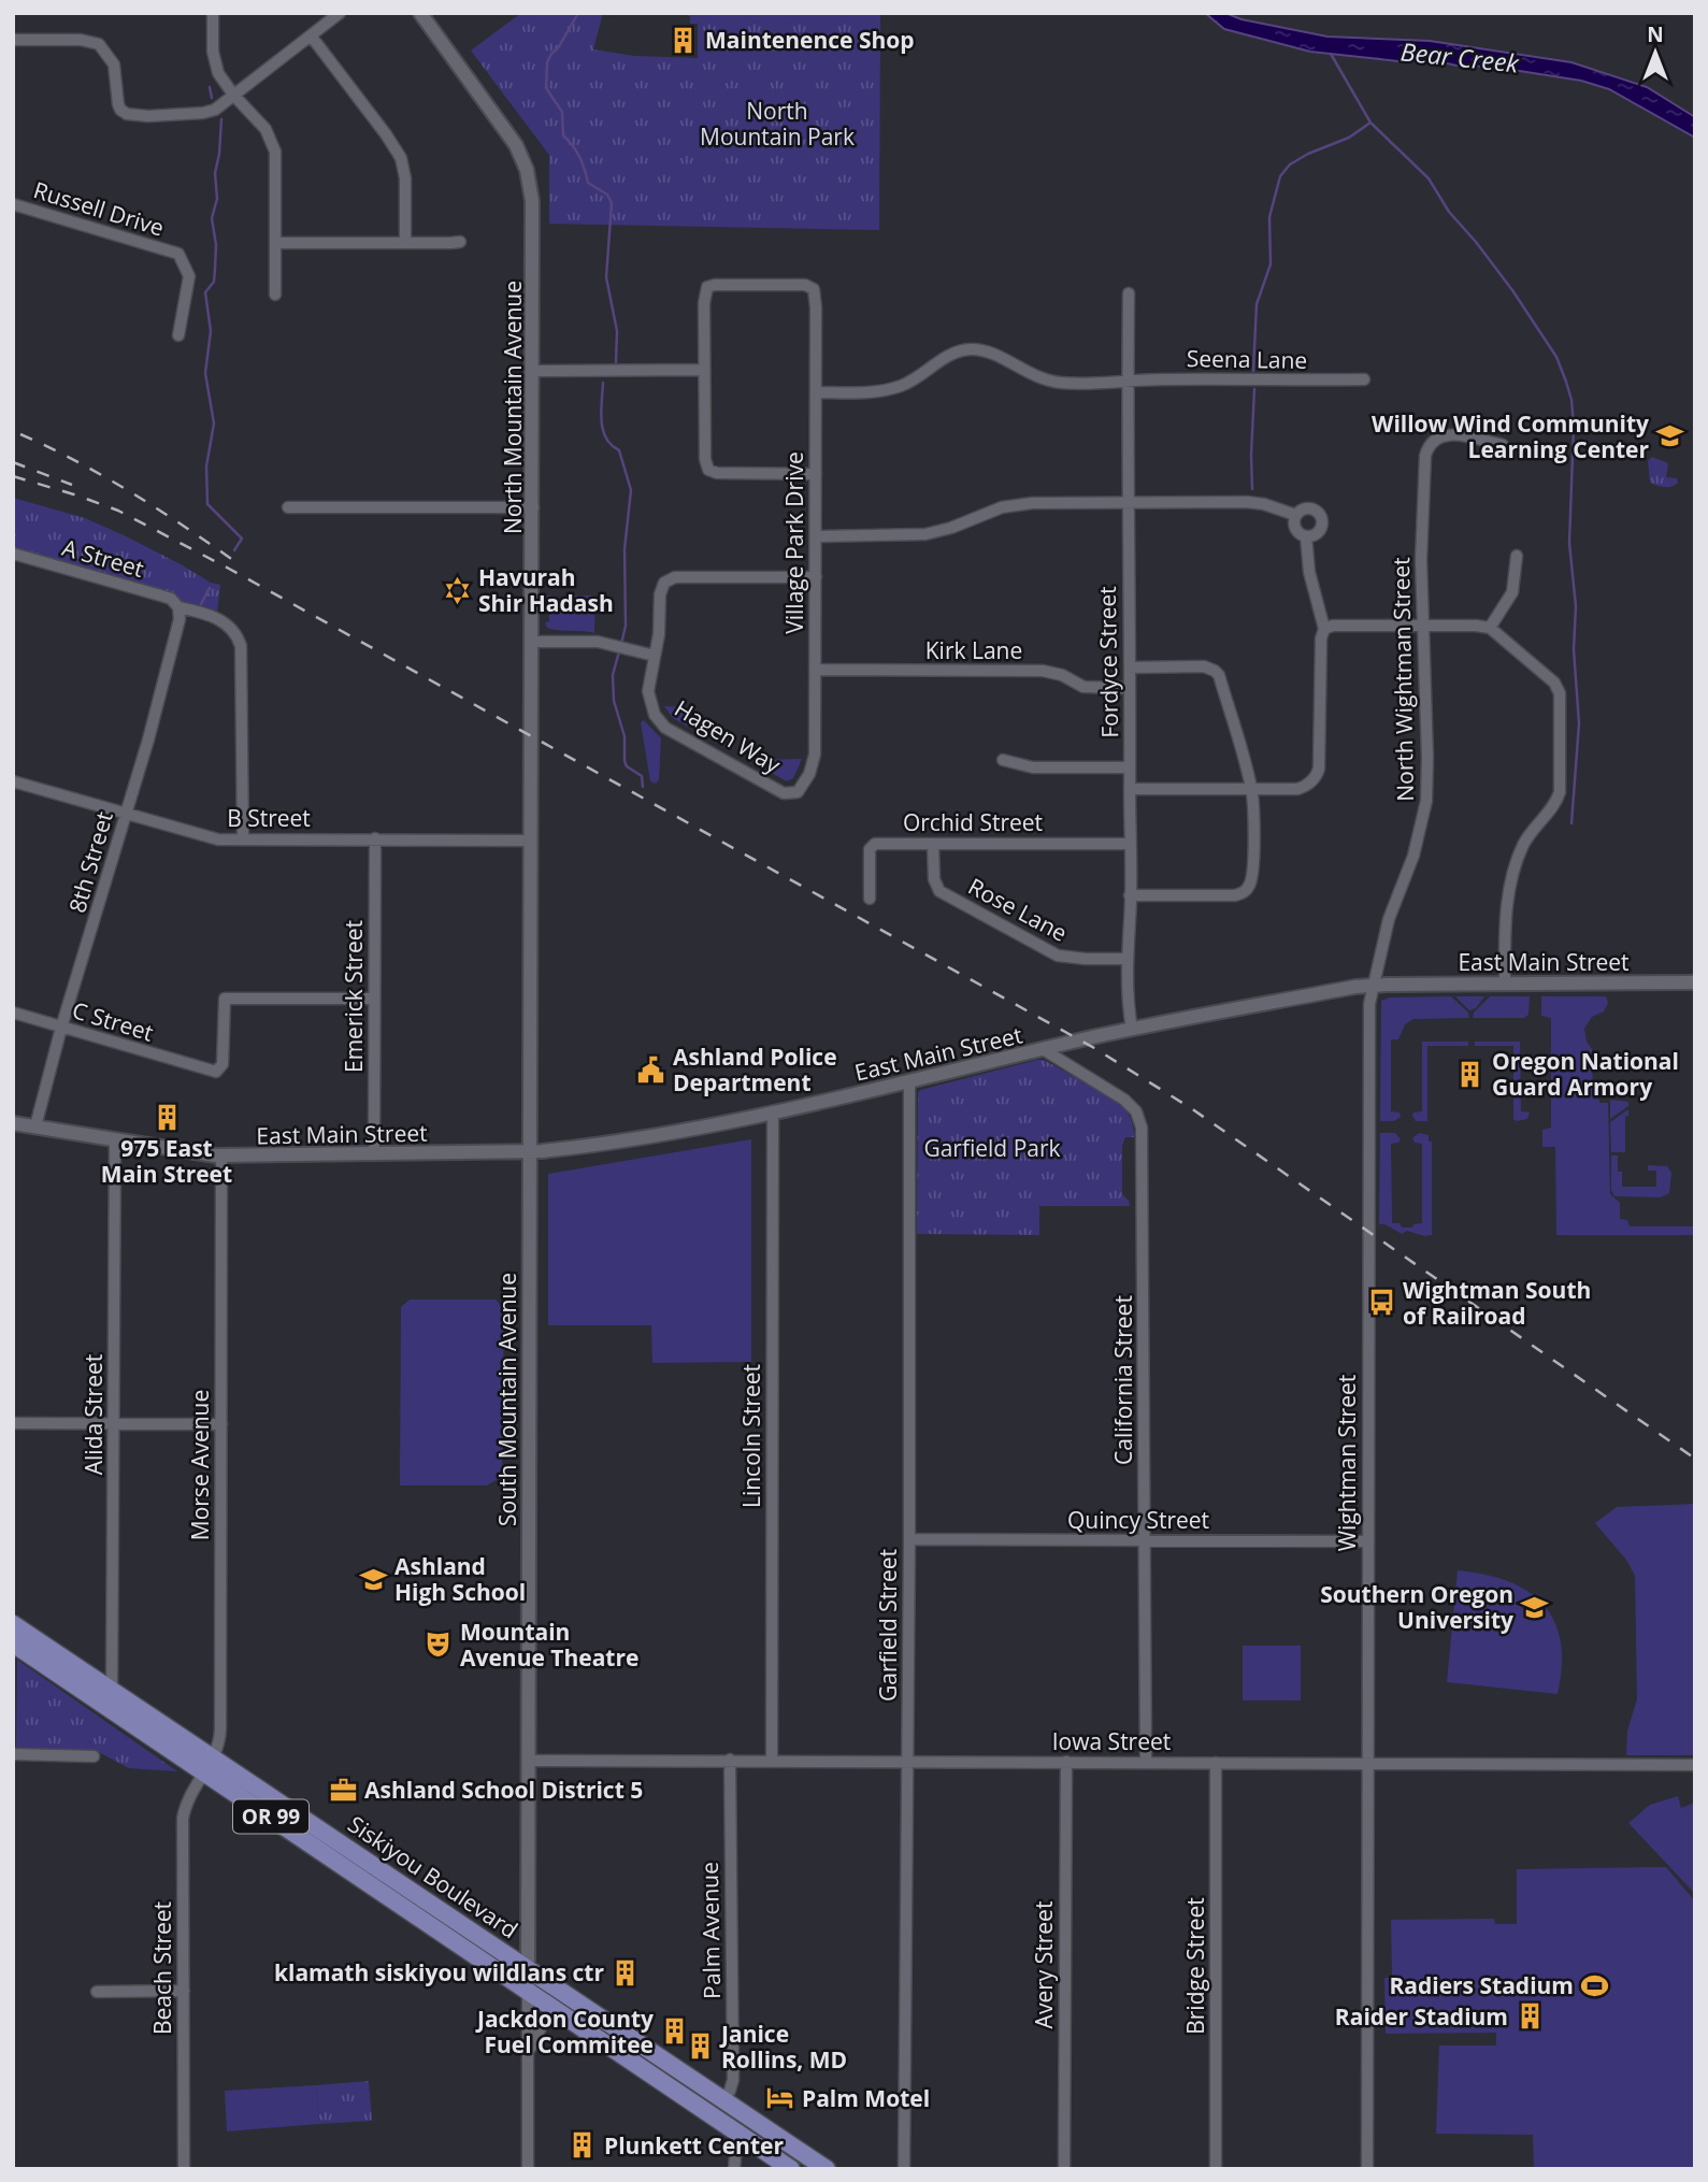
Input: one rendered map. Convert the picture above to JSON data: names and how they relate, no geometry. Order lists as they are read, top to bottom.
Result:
{
  "streets": {
    "main road": ["OR 99", "Siskiyou Boulevard"],
    "street": [
      "Russell Drive",
      "Seena Lane",
      "North Mountain Avenue",
      "Village Park Drive",
      "A Street",
      "Kirk Lane",
      "Fordyce Street",
      "North Wightman Street",
      "Hagen Way",
      "B Street",
      "Orchid Street",
      "8th Street",
      "Rose Lane",
      "East Main Street",
      "Emerick Street",
      "C Street",
      "California Street",
      "South Mountain Avenue",
      "Alida Street",
      "Lincoln Street",
      "Wightman Street",
      "Morse Avenue",
      "Quincy Street",
      "Garfield Street",
      "Iowa Street",
      "Palm Avenue",
      "Avery Street",
      "Bridge Street",
      "Beach Street"
    ]
  },
  "crossings": [
    ["Seena Lane", "Village Park Drive"],
    ["Seena Lane", "Fordyce Street"],
    ["North Mountain Avenue", "B Street"],
    ["North Mountain Avenue", "East Main Street"],
    ["North Mountain Avenue", "South Mountain Avenue"],
    ["Village Park Drive", "Kirk Lane"],
    ["Village Park Drive", "Hagen Way"],
    ["A Street", "B Street"],
    ["A Street", "8th Street"],
    ["Kirk Lane", "Fordyce Street"],
    ["Fordyce Street", "Orchid Street"],
    ["Fordyce Street", "Rose Lane"],
    ["Fordyce Street", "East Main Street"],
    ["North Wightman Street", "East Main Street"],
    ["North Wightman Street", "Wightman Street"],
    ["B Street", "8th Street"],
    ["B Street", "Emerick Street"],
    ["Orchid Street", "Rose Lane"],
    ["8th Street", "East Main Street"],
    ["8th Street", "C Street"],
    ["East Main Street", "Emerick Street"],
    ["East Main Street", "California Street"],
    ["East Main Street", "South Mountain Avenue"],
    ["East Main Street", "Alida Street"],
    ["East Main Street", "Lincoln Street"],
    ["East Main Street", "Wightman Street"],
    ["East Main Street", "Morse Avenue"],
    ["East Main Street", "Garfield Street"],
    ["Emerick Street", "C Street"],
    ["California Street", "Quincy Street"],
    ["California Street", "Iowa Street"],
    ["South Mountain Avenue", "Iowa Street"],
    ["South Mountain Avenue", "Siskiyou Boulevard"],
    ["Alida Street", "Siskiyou Boulevard"],
    ["Lincoln Street", "Iowa Street"],
    ["Wightman Street", "Quincy Street"],
    ["Wightman Street", "Iowa Street"],
    ["Morse Avenue", "Siskiyou Boulevard"],
    ["Morse Avenue", "Beach Street"],
    ["Quincy Street", "Garfield Street"],
    ["Garfield Street", "Iowa Street"],
    ["Iowa Street", "Palm Avenue"],
    ["Iowa Street", "Avery Street"],
    ["Iowa Street", "Bridge Street"],
    ["Siskiyou Boulevard", "Palm Avenue"],
    ["Siskiyou Boulevard", "Beach Street"]
  ],
  "water": ["Bear Creek"],
  "parks": ["North Mountain Park", "Garfield Park"],
  "places": {
    "building": [
      "Maintenence Shop",
      "Oregon National Guard Armory",
      "975 East Main Street",
      "klamath siskiyou wildlans ctr",
      "Raider Stadium",
      "Jackdon County Fuel Commitee",
      "Janice Rollins, MD",
      "Plunkett Center"
    ],
    "school or university": ["Willow Wind Community Learning Center", "Ashland High School", "Southern Oregon University"],
    "synagogue": ["Havurah Shir Hadash"],
    "public building": ["Ashland Police Department"],
    "bus stop": ["Wightman South of Railroad"],
    "theatre": ["Mountain Avenue Theatre"],
    "office": ["Ashland School District 5"],
    "sports": ["Radiers Stadium"],
    "hotel": ["Palm Motel"]
  },
  "north": "top"
}
